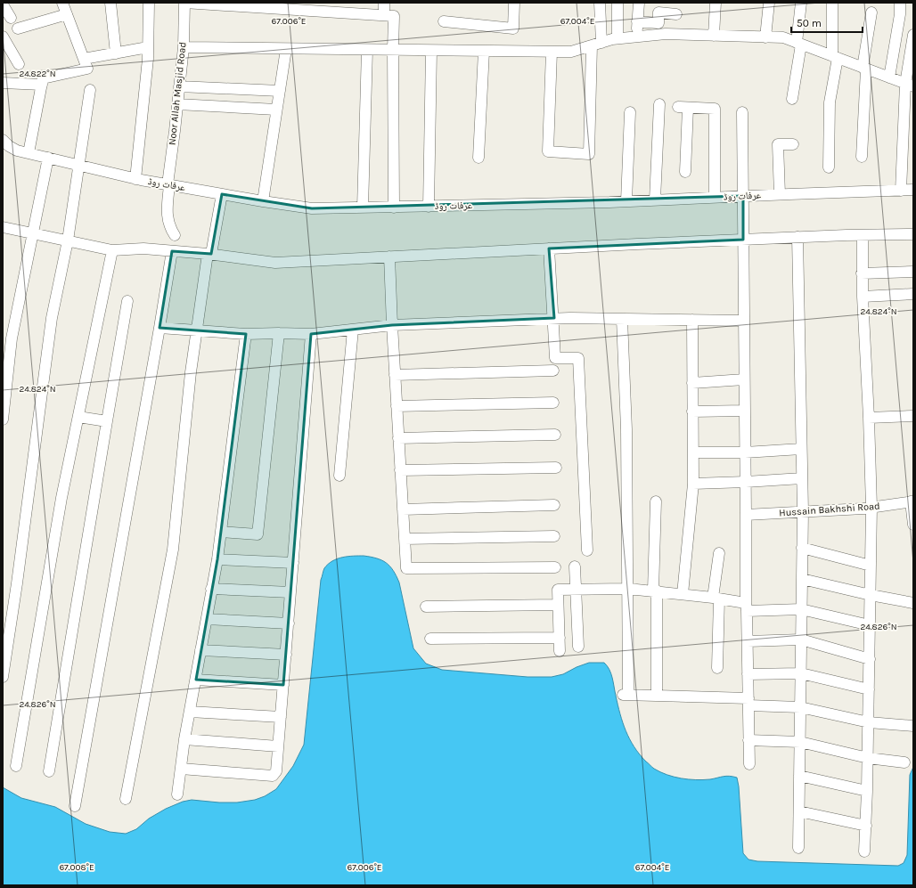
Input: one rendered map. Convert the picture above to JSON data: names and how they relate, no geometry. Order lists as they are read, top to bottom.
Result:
{
  "streets": {
    "street": ["Noor Allah Masjid Road", "عرفات روڈ", "Hussain Bakhshi Road"]
  },
  "crossings": [
    ["Noor Allah Masjid Road", "عرفات روڈ"]
  ],
  "scale_bar": "50 m",
  "coordinates": [
    "67.006°E",
    "67.004°E",
    "24.822°N",
    "24.824°N",
    "24.826°N",
    "67.008°E"
  ]
}
